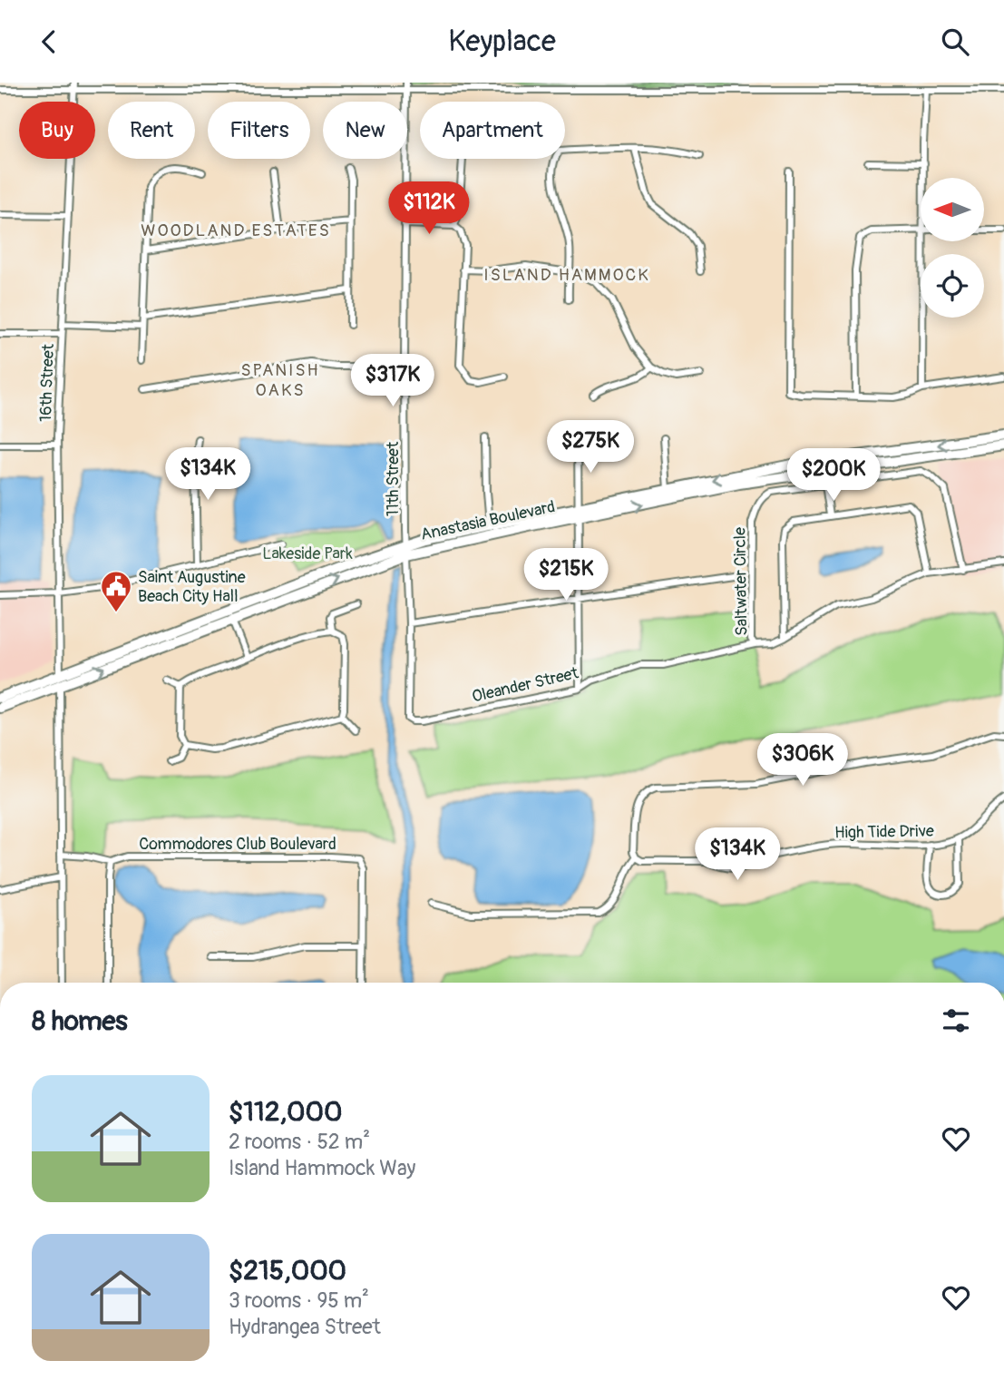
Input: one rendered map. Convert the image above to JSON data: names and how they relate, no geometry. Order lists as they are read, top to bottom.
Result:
{
  "streets": {
    "main road": ["Anastasia Boulevard"],
    "street": [
      "16th Street",
      "11th Street",
      "Saltwater Circle",
      "Oleander Street",
      "High Tide Drive",
      "Commodores Club Boulevard"
    ]
  },
  "crossings": [
    ["16th Street", "Anastasia Boulevard"],
    ["16th Street", "Commodores Club Boulevard"],
    ["11th Street", "Anastasia Boulevard"],
    ["11th Street", "Oleander Street"],
    ["Saltwater Circle", "Oleander Street"]
  ],
  "districts": ["WOODLAND ESTATES", "ISLAND HAMMOCK", "SPANISH OAKS"],
  "parks": ["Lakeside Park"],
  "places": {
    "public building": ["Saint Augustine Beach City Hall"]
  },
  "north": "left",
  "page": {
    "header": "Keyplace",
    "chip": [
      "Buy",
      "Rent",
      "Filters",
      "New",
      "Apartment"
    ],
    "price": [
      "$112K",
      "$317K",
      "$275K",
      "$134K",
      "$200K",
      "$215K",
      "$306K",
      "$134K"
    ],
    "heading": "8 homes",
    "list": [
      {
        "name": "$112,000",
        "note": "2 rooms · 52 m² · Island Hammock Way"
      },
      {
        "name": "$215,000",
        "note": "3 rooms · 95 m² · Hydrangea Street"
      }
    ]
  }
}
